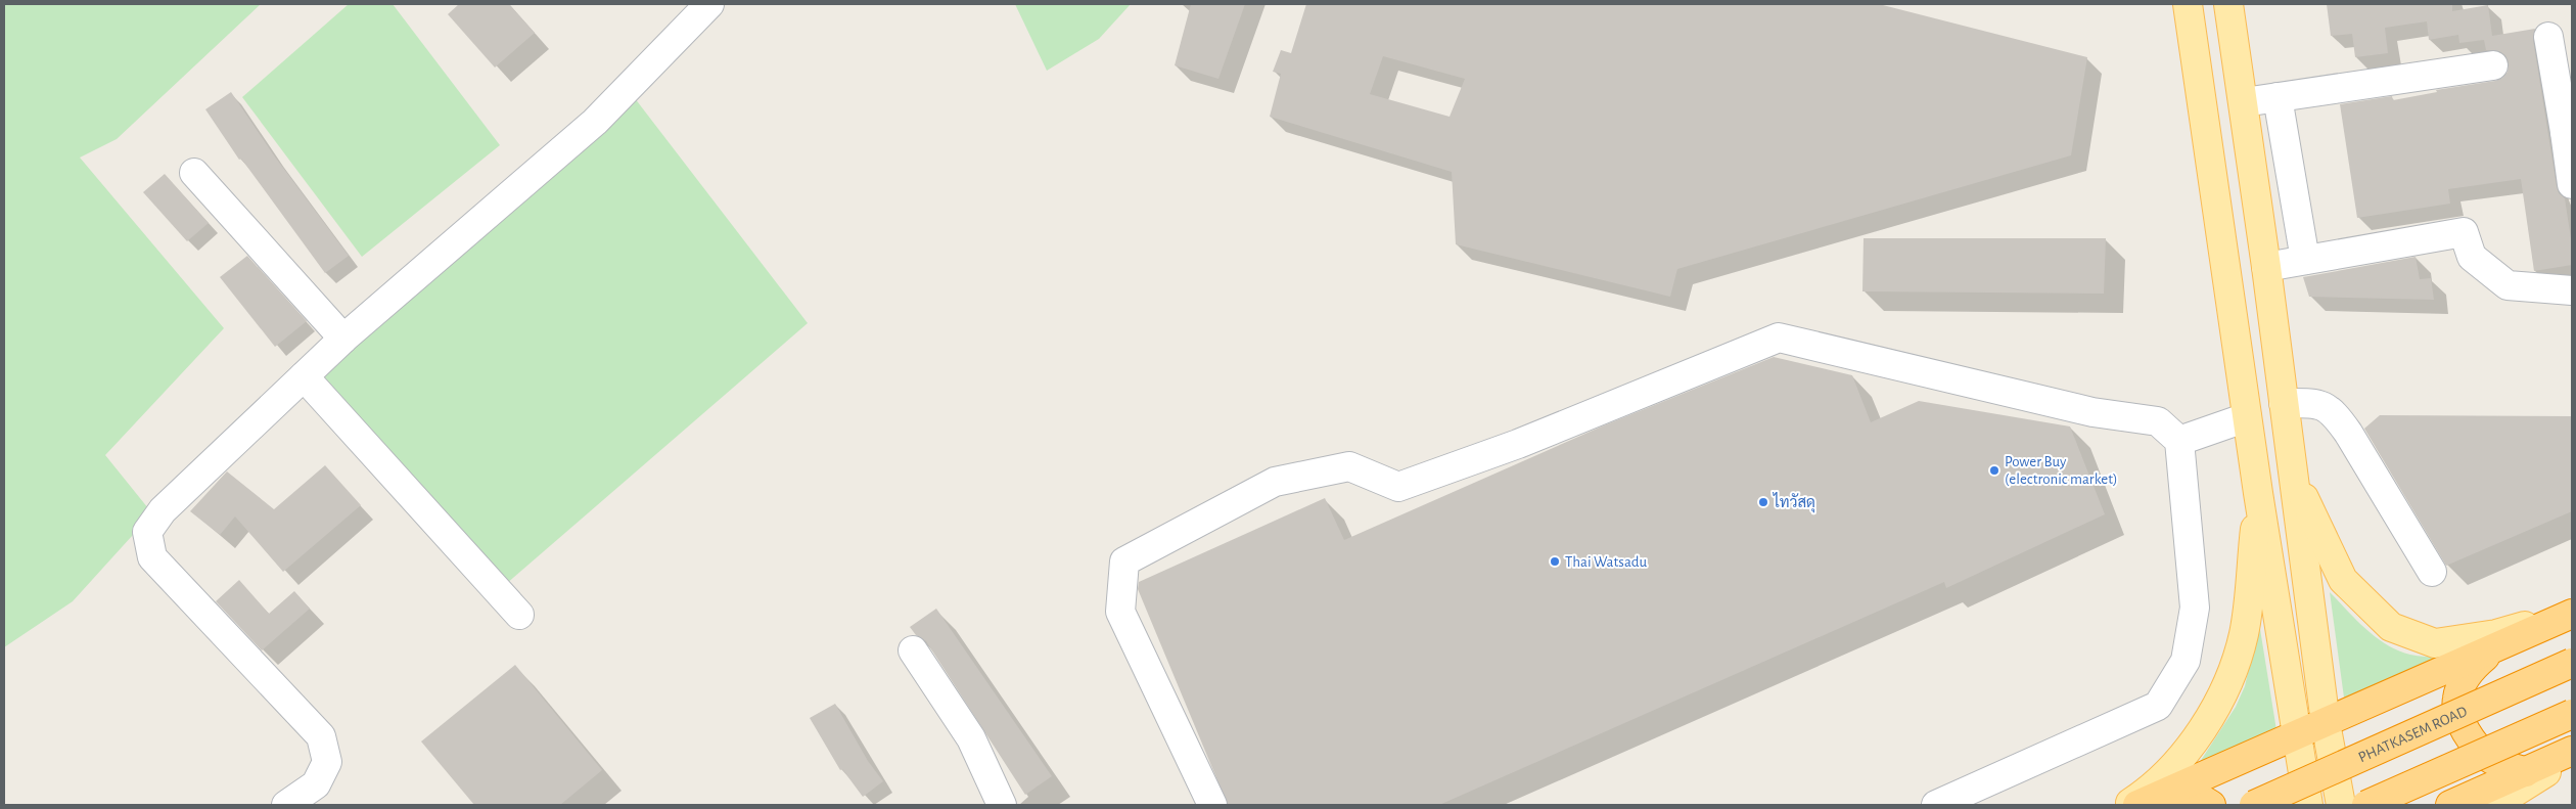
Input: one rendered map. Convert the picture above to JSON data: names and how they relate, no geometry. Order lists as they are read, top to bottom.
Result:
{
  "streets": {
    "highway": ["PHATKASEM ROAD"]
  },
  "places": ["Power Buy (electronic market)", "ไทวัสดุ", "Thai Watsadu"]
}
